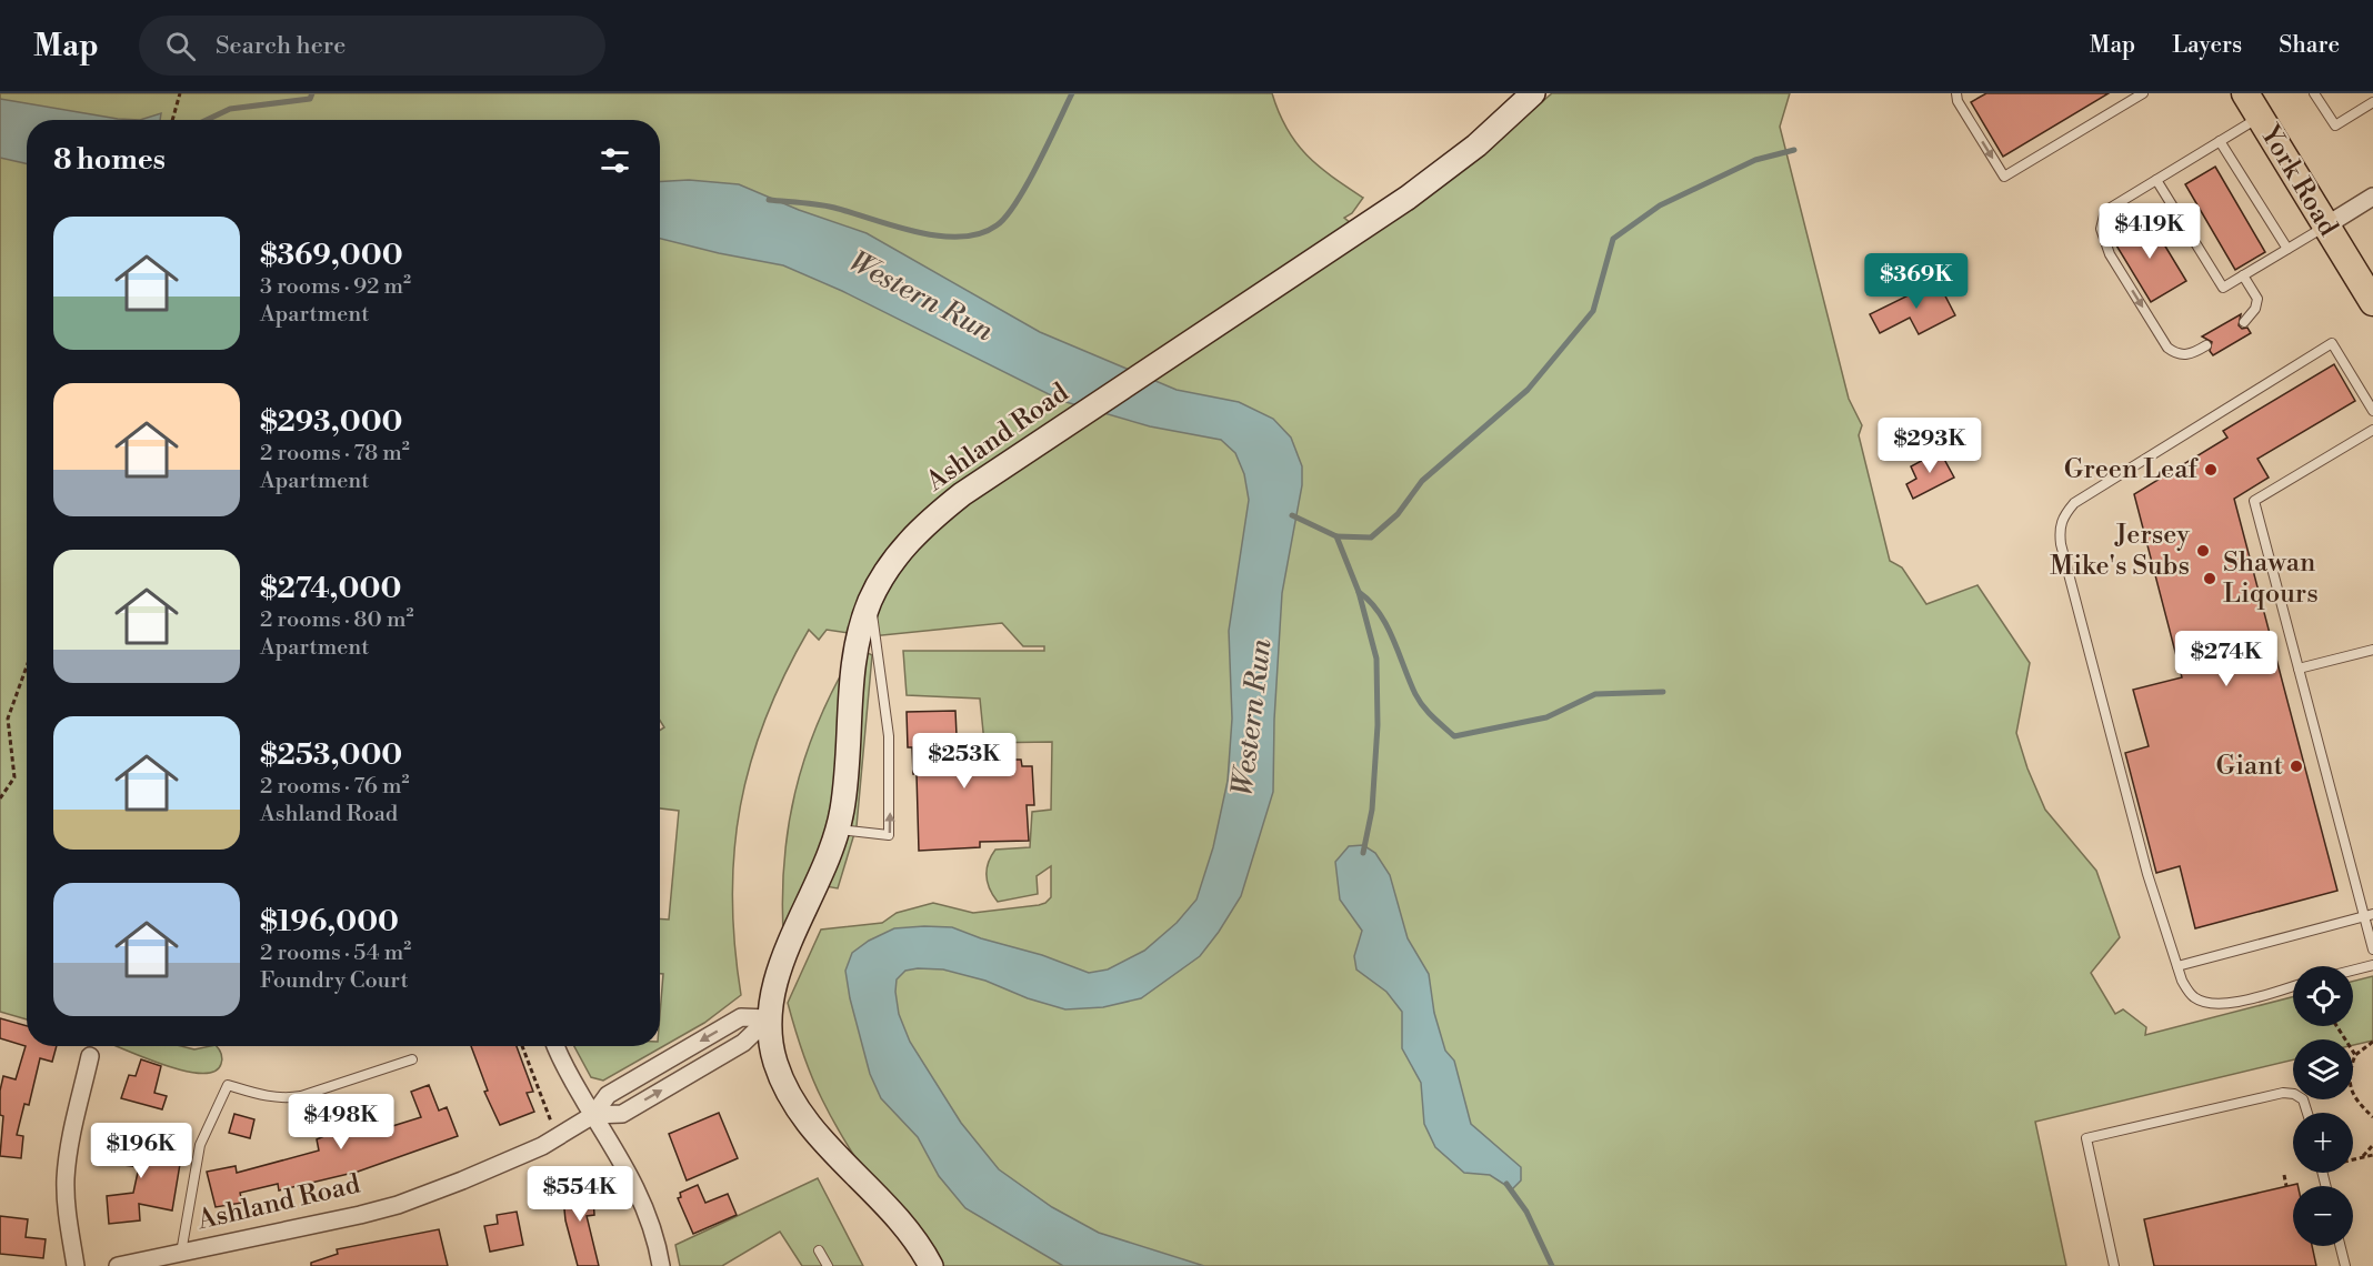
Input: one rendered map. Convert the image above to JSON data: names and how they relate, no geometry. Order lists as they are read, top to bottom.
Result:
{
  "streets": {
    "main road": ["York Road", "Ashland Road"]
  },
  "water": ["Western Run"],
  "places": [
    "Green Leaf",
    "Jersey Mike's Subs",
    "Shawan Liqours",
    "Giant"
  ],
  "page": {
    "header": "Map",
    "search": "Search here",
    "nav": ["Map", "Layers", "Share"],
    "heading": "8 homes",
    "list": [
      {
        "name": "$369,000",
        "note": "3 rooms · 92 m² · Apartment"
      },
      {
        "name": "$293,000",
        "note": "2 rooms · 78 m² · Apartment"
      },
      {
        "name": "$274,000",
        "note": "2 rooms · 80 m² · Apartment"
      },
      {
        "name": "$253,000",
        "note": "2 rooms · 76 m² · Ashland Road"
      },
      {
        "name": "$196,000",
        "note": "2 rooms · 54 m² · Foundry Court"
      }
    ],
    "price": [
      "$419K",
      "$369K",
      "$293K",
      "$274K",
      "$253K",
      "$498K",
      "$196K",
      "$554K"
    ],
    "map_buttons": ["+", "−"]
  }
}
